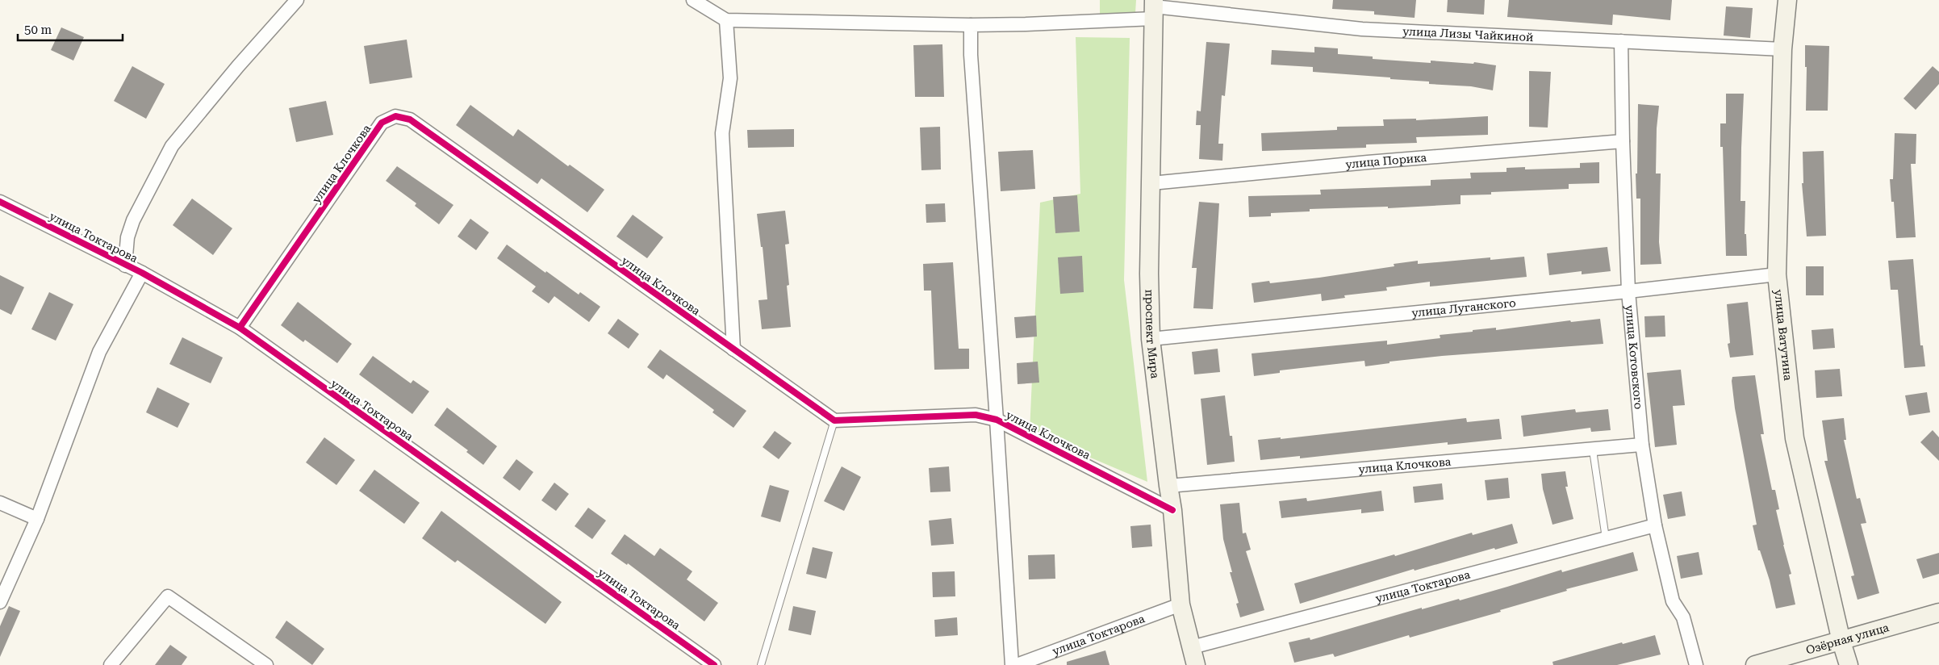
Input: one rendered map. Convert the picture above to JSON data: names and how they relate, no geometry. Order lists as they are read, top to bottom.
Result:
{
  "streets": {
    "street": [
      "улица Лизы Чайкиной",
      "улица Порика",
      "улица Клочкова",
      "улица Токтарова",
      "улица Луганского",
      "проспект Мира",
      "улица Ватутина",
      "улица Котовского",
      "Озёрная улица"
    ]
  },
  "crossings": [
    ["улица Лизы Чайкиной", "проспект Мира"],
    ["улица Лизы Чайкиной", "улица Ватутина"],
    ["улица Лизы Чайкиной", "улица Котовского"],
    ["улица Порика", "проспект Мира"],
    ["улица Порика", "улица Котовского"],
    ["улица Клочкова", "улица Токтарова"],
    ["улица Клочкова", "проспект Мира"],
    ["улица Клочкова", "улица Котовского"],
    ["улица Токтарова", "проспект Мира"],
    ["улица Токтарова", "улица Котовского"],
    ["улица Луганского", "проспект Мира"],
    ["улица Луганского", "улица Ватутина"],
    ["улица Луганского", "улица Котовского"],
    ["улица Ватутина", "Озёрная улица"]
  ],
  "scale_bar": "50 m"
}
